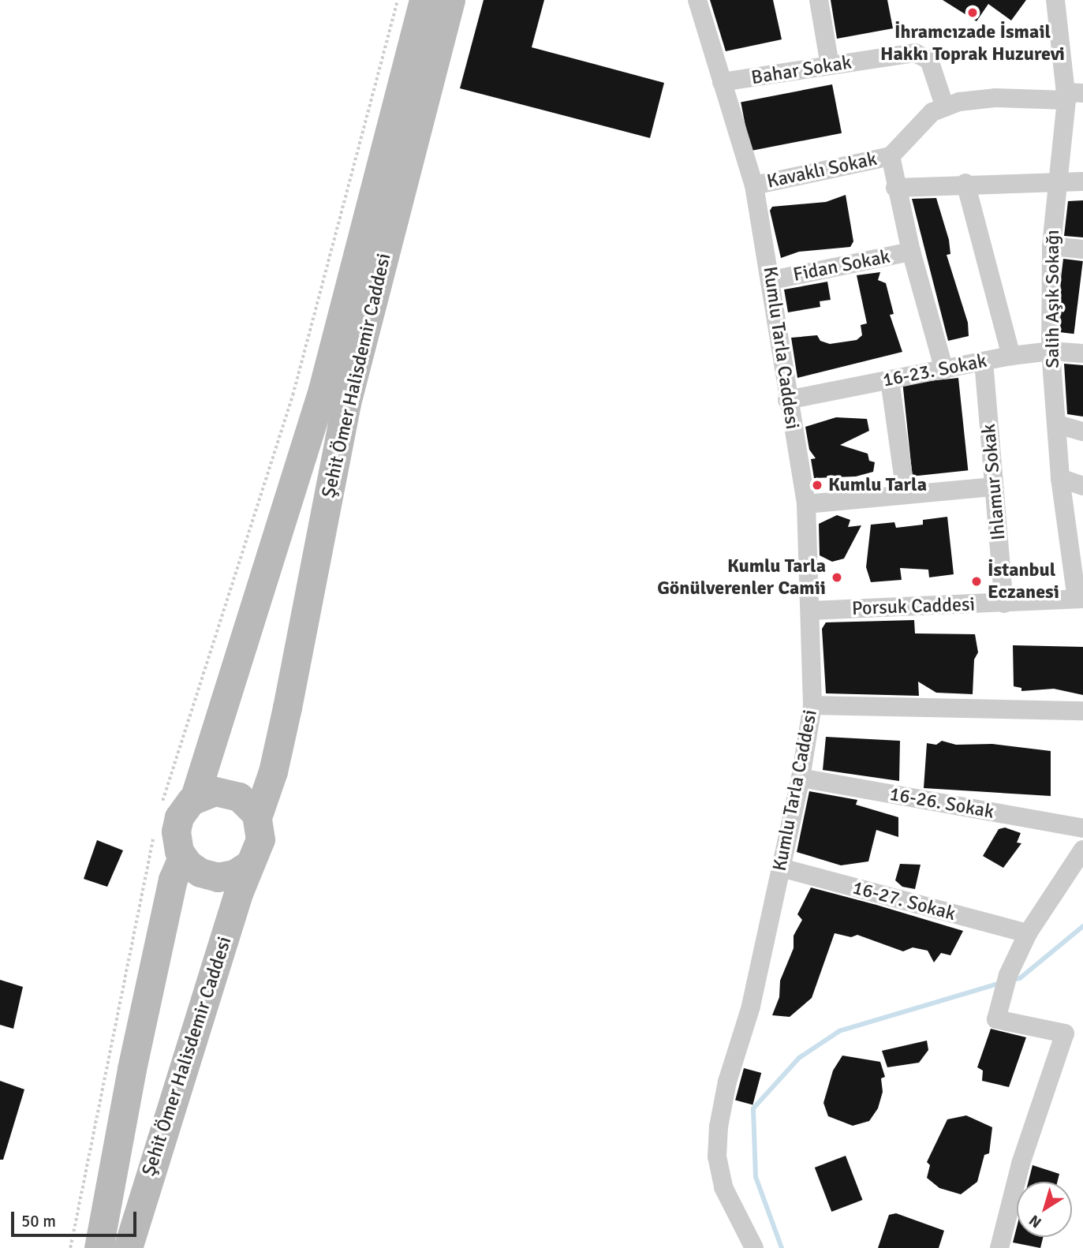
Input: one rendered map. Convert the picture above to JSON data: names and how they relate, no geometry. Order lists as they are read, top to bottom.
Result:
{
  "streets": {
    "main road": ["Şehit Ömer Halisdemir Caddesi"],
    "street": [
      "Bahar Sokak",
      "Kavaklı Sokak",
      "Fidan Sokak",
      "Salih Aşık Sokağı",
      "Kumlu Tarla Caddesi",
      "16-23. Sokak",
      "Ihlamur Sokak",
      "Porsuk Caddesi",
      "16-26. Sokak",
      "16-27. Sokak"
    ]
  },
  "crossings": [
    ["Bahar Sokak", "Kumlu Tarla Caddesi"],
    ["Kavaklı Sokak", "Kumlu Tarla Caddesi"],
    ["Fidan Sokak", "Kumlu Tarla Caddesi"],
    ["Salih Aşık Sokağı", "16-23. Sokak"],
    ["Salih Aşık Sokağı", "Porsuk Caddesi"],
    ["Kumlu Tarla Caddesi", "16-23. Sokak"],
    ["Kumlu Tarla Caddesi", "Porsuk Caddesi"],
    ["Kumlu Tarla Caddesi", "16-26. Sokak"],
    ["Kumlu Tarla Caddesi", "16-27. Sokak"],
    ["16-23. Sokak", "Ihlamur Sokak"],
    ["Ihlamur Sokak", "Porsuk Caddesi"]
  ],
  "places": [
    "İhramcızade İsmail Hakkı Toprak Huzurevi",
    "Kumlu Tarla",
    "Kumlu Tarla Gönülverenler Camii",
    "İstanbul Eczanesi"
  ],
  "scale_bar": "50 m",
  "north": "bottom left"
}
